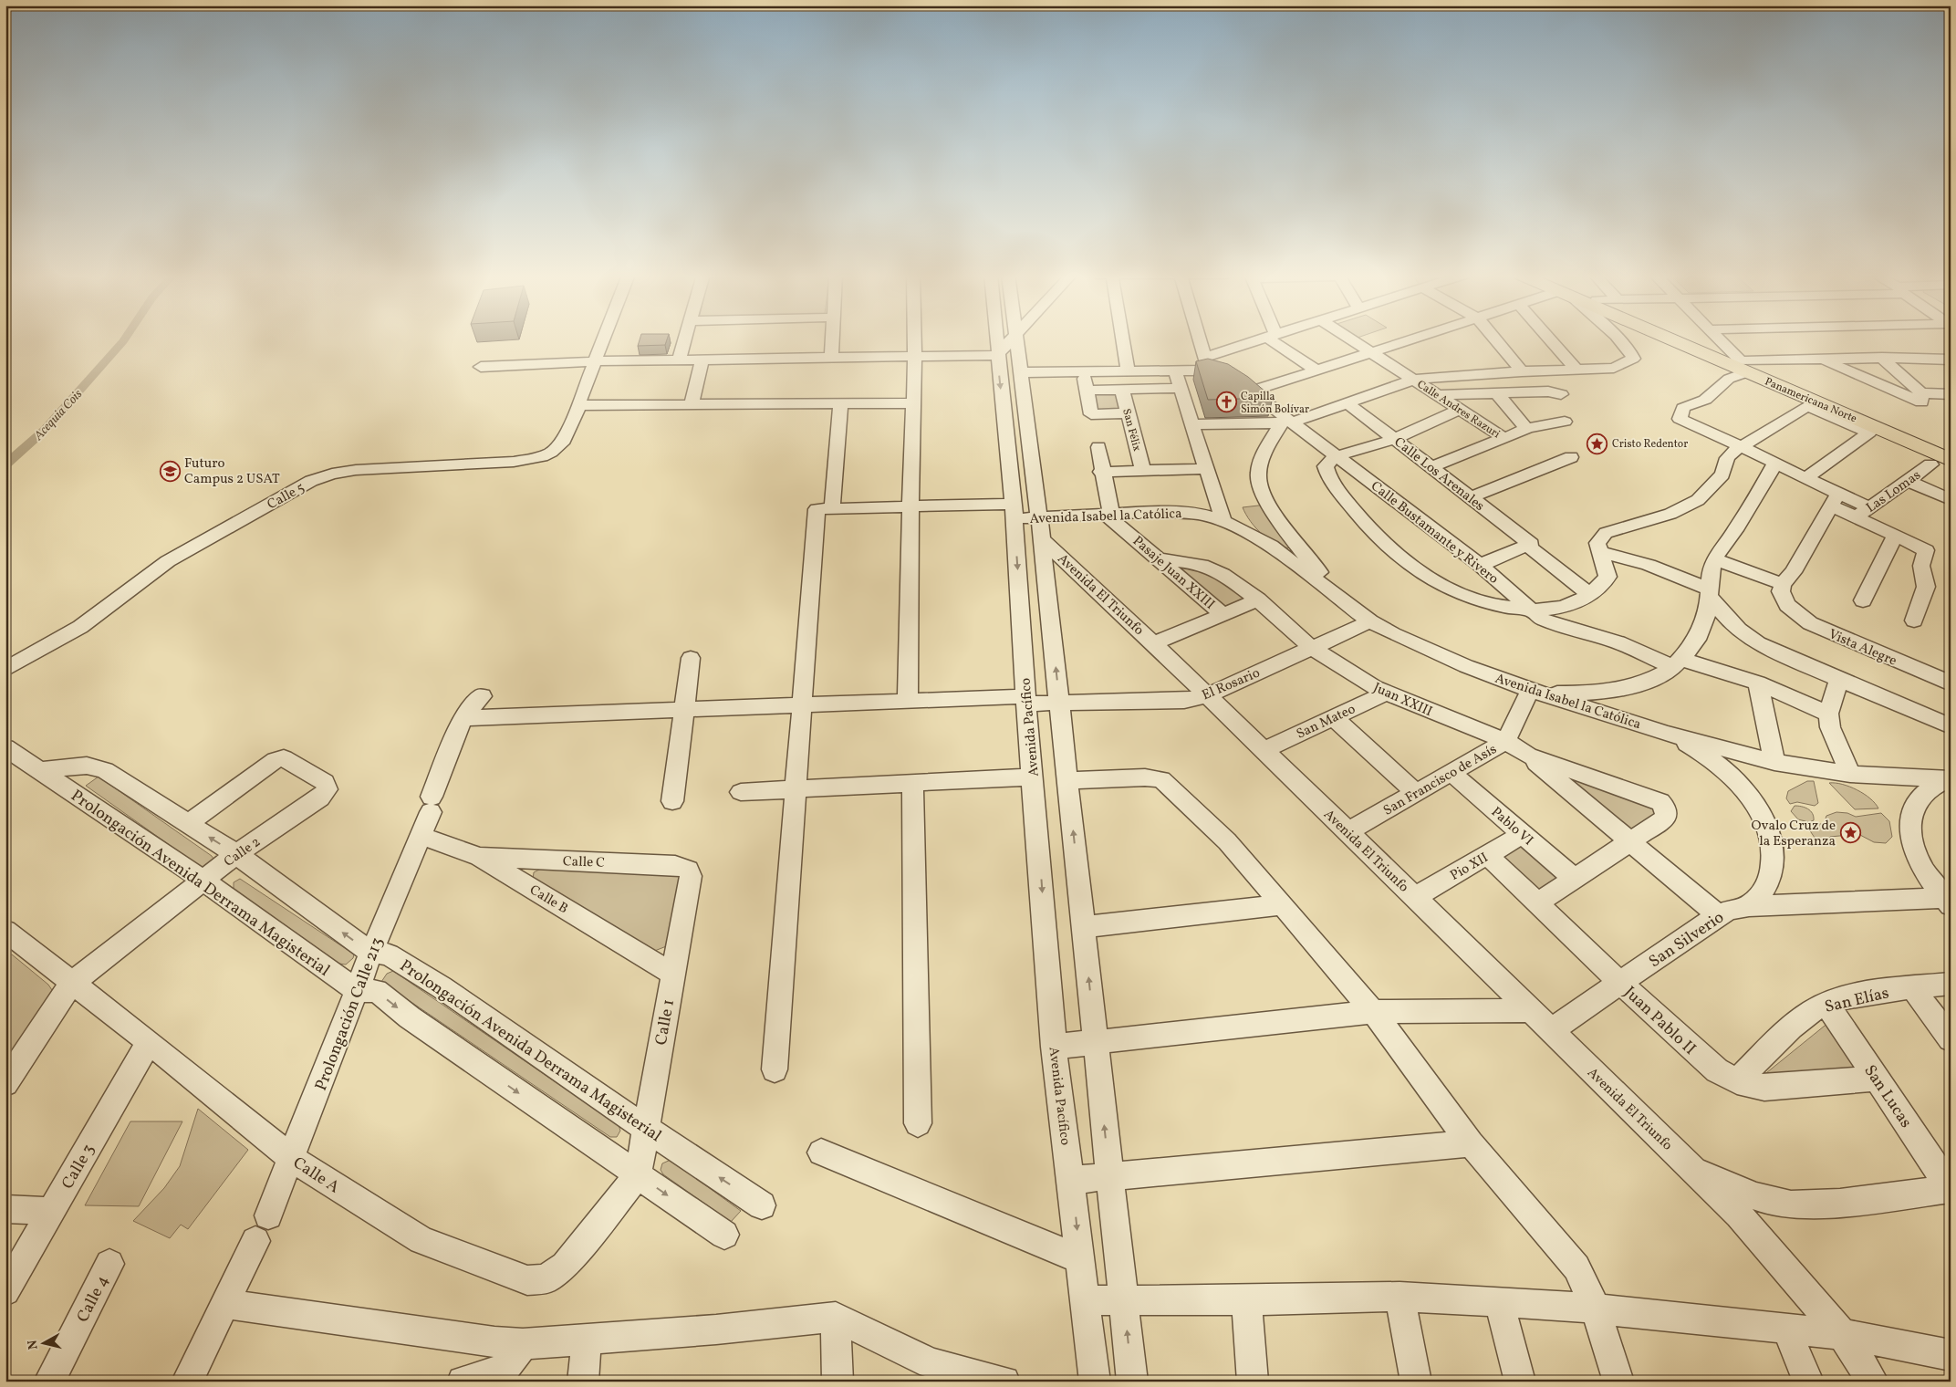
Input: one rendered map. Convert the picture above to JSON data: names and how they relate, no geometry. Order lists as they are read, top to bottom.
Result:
{
  "streets": {
    "highway": ["Panamericana Norte"],
    "street": [
      "Calle Andres Razuri",
      "San Félix",
      "Calle Los Arenales",
      "Las Lomas",
      "Calle 5",
      "Avenida Isabel la Católica",
      "Calle Bustamante y Rivero",
      "Pasaje Juan XXIII",
      "Avenida El Triunfo",
      "Vista Alegre",
      "El Rosario",
      "Juan XXIII",
      "San Mateo",
      "Avenida Pacífico",
      "San Francisco de Asís",
      "Pablo VI",
      "Calle 2",
      "Calle C",
      "Pio XII",
      "Prolongación Avenida Derrama Magisterial",
      "Calle B",
      "San Silverio",
      "San Elías",
      "Prolongación Calle 213",
      "Juan Pablo II",
      "Calle 1",
      "San Lucas",
      "Calle 3",
      "Calle A",
      "Calle 4"
    ]
  },
  "crossings": [
    ["Avenida Isabel la Católica", "Pasaje Juan XXIII"],
    ["Avenida Isabel la Católica", "El Rosario"],
    ["Avenida Isabel la Católica", "Avenida Pacífico"],
    ["Avenida Isabel la Católica", "San Francisco de Asís"],
    ["Pasaje Juan XXIII", "Juan XXIII"],
    ["Avenida El Triunfo", "El Rosario"],
    ["Avenida El Triunfo", "San Mateo"],
    ["Avenida El Triunfo", "San Francisco de Asís"],
    ["Avenida El Triunfo", "Pio XII"],
    ["Avenida El Triunfo", "San Silverio"],
    ["Avenida El Triunfo", "San Lucas"],
    ["El Rosario", "Juan XXIII"],
    ["El Rosario", "Avenida Pacífico"],
    ["Juan XXIII", "San Mateo"],
    ["Juan XXIII", "San Francisco de Asís"],
    ["San Francisco de Asís", "Pablo VI"],
    ["Pablo VI", "Pio XII"],
    ["Calle 2", "Prolongación Avenida Derrama Magisterial"],
    ["Calle 2", "Calle A"],
    ["Calle C", "Calle B"],
    ["Calle C", "Calle 1"],
    ["Pio XII", "Juan Pablo II"],
    ["Prolongación Avenida Derrama Magisterial", "Prolongación Calle 213"],
    ["Prolongación Avenida Derrama Magisterial", "Calle 1"],
    ["Prolongación Avenida Derrama Magisterial", "Calle A"],
    ["Calle B", "Prolongación Calle 213"],
    ["Calle B", "Calle 1"],
    ["San Silverio", "Juan Pablo II"],
    ["San Elías", "Juan Pablo II"],
    ["San Elías", "San Lucas"],
    ["Prolongación Calle 213", "Calle A"],
    ["Juan Pablo II", "San Lucas"],
    ["Calle 1", "Calle A"],
    ["Calle 3", "Calle A"]
  ],
  "water": ["Acequia Cois"],
  "places": {
    "church": ["Capilla Simón Bolívar"],
    "place": ["Cristo Redentor", "Ovalo Cruz de la Esperanza"],
    "school or university": ["Futuro Campus 2 USAT"]
  },
  "north": "left"
}
